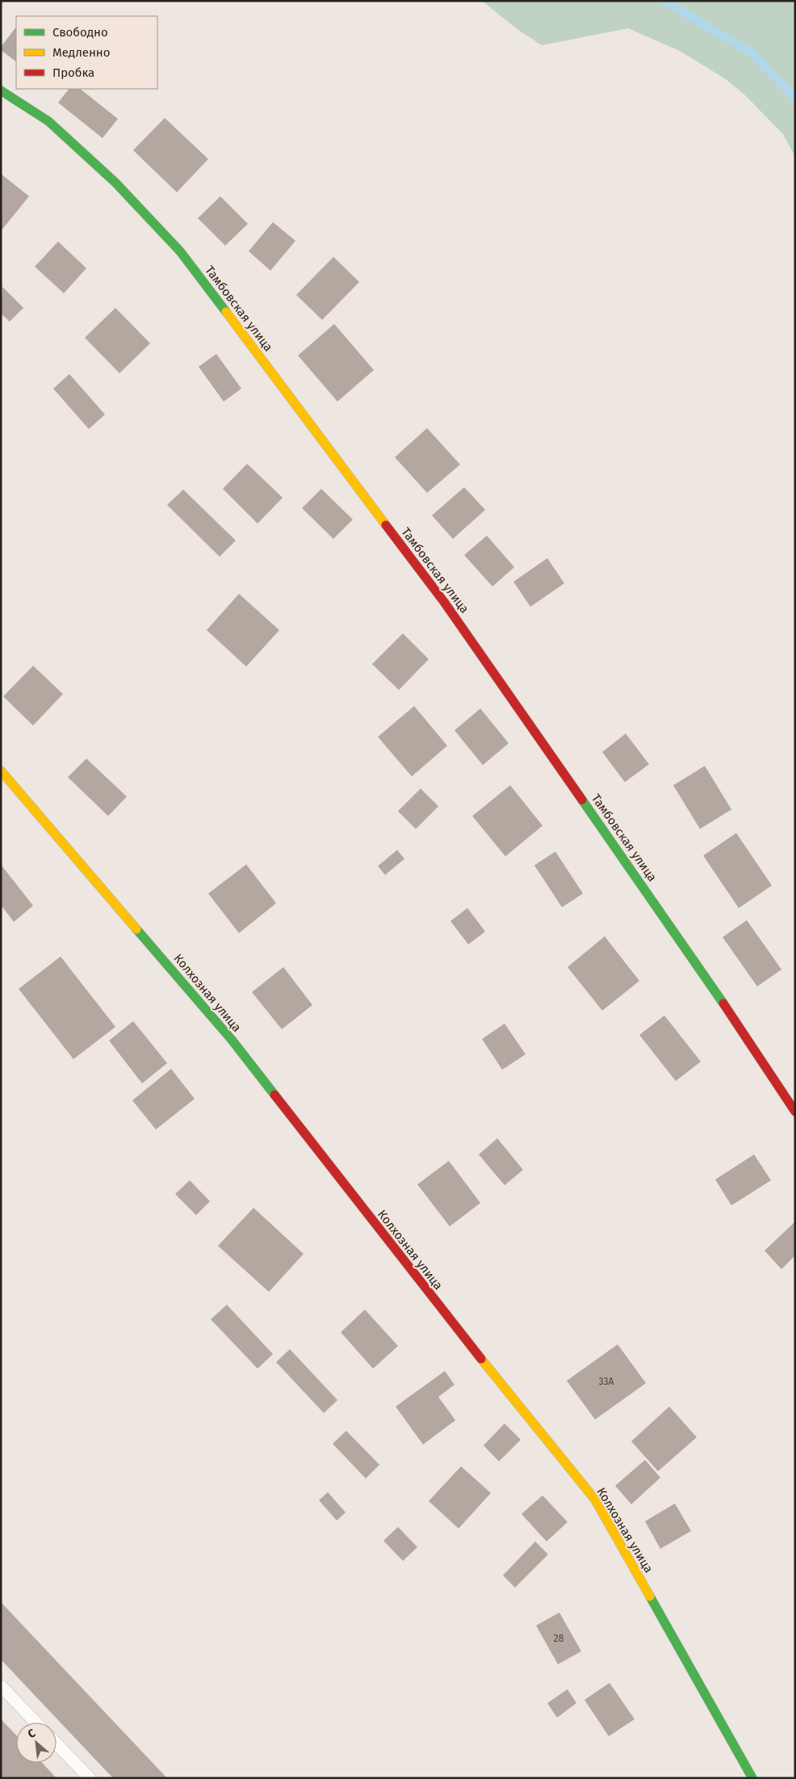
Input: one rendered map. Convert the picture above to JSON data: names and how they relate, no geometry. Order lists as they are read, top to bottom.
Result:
{
  "streets": {
    "street": ["Тамбовская улица", "Колхозная улица"]
  },
  "house_numbers": ["33А", "28"],
  "legend": ["Свободно", "Медленно", "Пробка"],
  "north": "top left"
}
